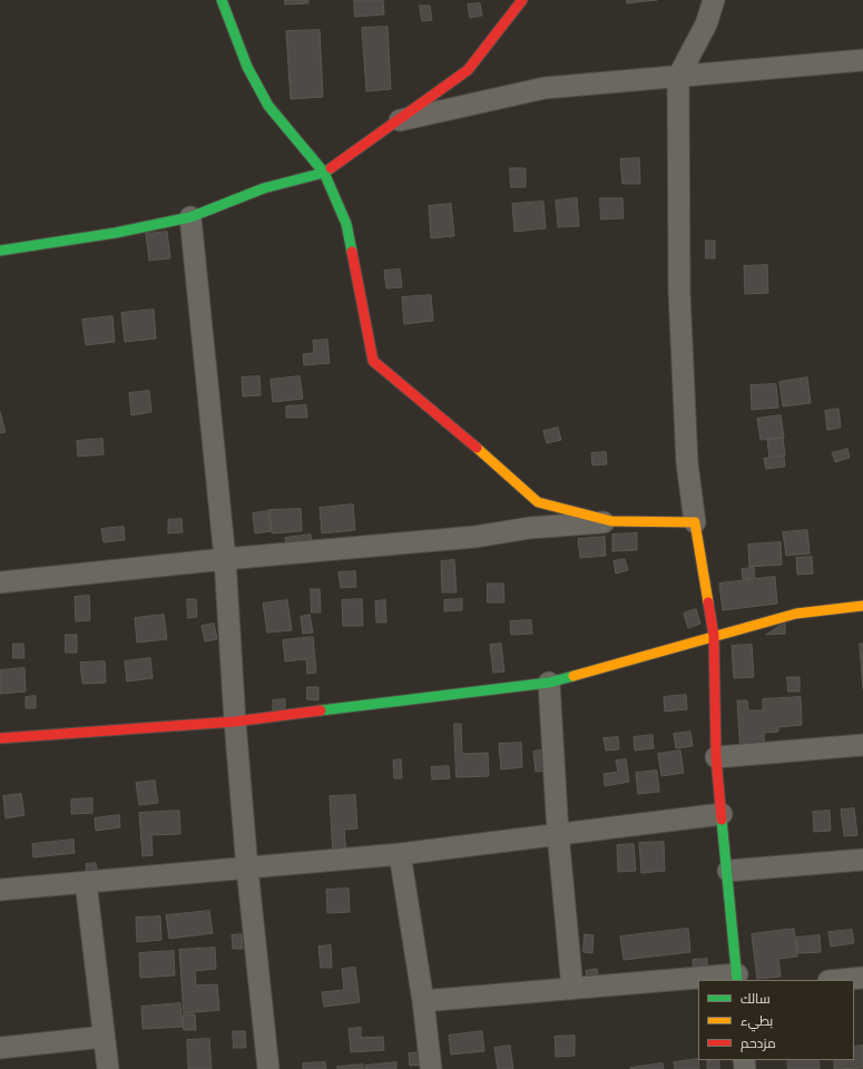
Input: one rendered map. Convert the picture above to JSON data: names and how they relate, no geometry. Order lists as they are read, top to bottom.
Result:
{
  "legend": ["سالك", "بطيء", "مزدحم"]
}
